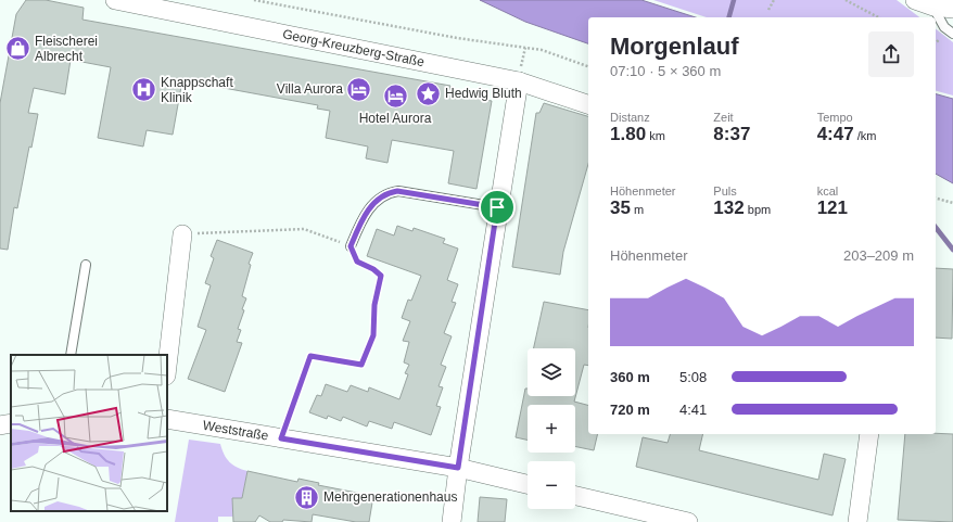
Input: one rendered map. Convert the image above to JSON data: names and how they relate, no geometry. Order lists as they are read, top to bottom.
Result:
{
  "streets": {
    "street": ["Georg-Kreuzberg-Straße", "Weststraße"]
  },
  "places": {
    "shop": ["Fleischerei Albrecht"],
    "hotel": ["Villa Aurora", "Hotel Aurora"],
    "hospital": ["Knappschaft Klinik"],
    "place": ["Hedwig Bluth"],
    "building": ["Mehrgenerationenhaus"]
  },
  "page": {
    "heading": ["Morgenlauf", "07:10 · 5 × 360 m"],
    "stats": [
      ["Distanz", "1.80 km"],
      ["Zeit", "8:37"],
      ["Tempo", "4:47 /km"],
      ["Höhenmeter", "35 m"],
      ["Puls", "132 bpm"],
      ["kcal", "121"]
    ],
    "chart": ["Höhenmeter", "203–209 m"],
    "map_buttons": ["+", "−"],
    "list": [
      {
        "name": "360 m",
        "note": "5:08"
      },
      {
        "name": "720 m",
        "note": "4:41"
      }
    ]
  }
}
